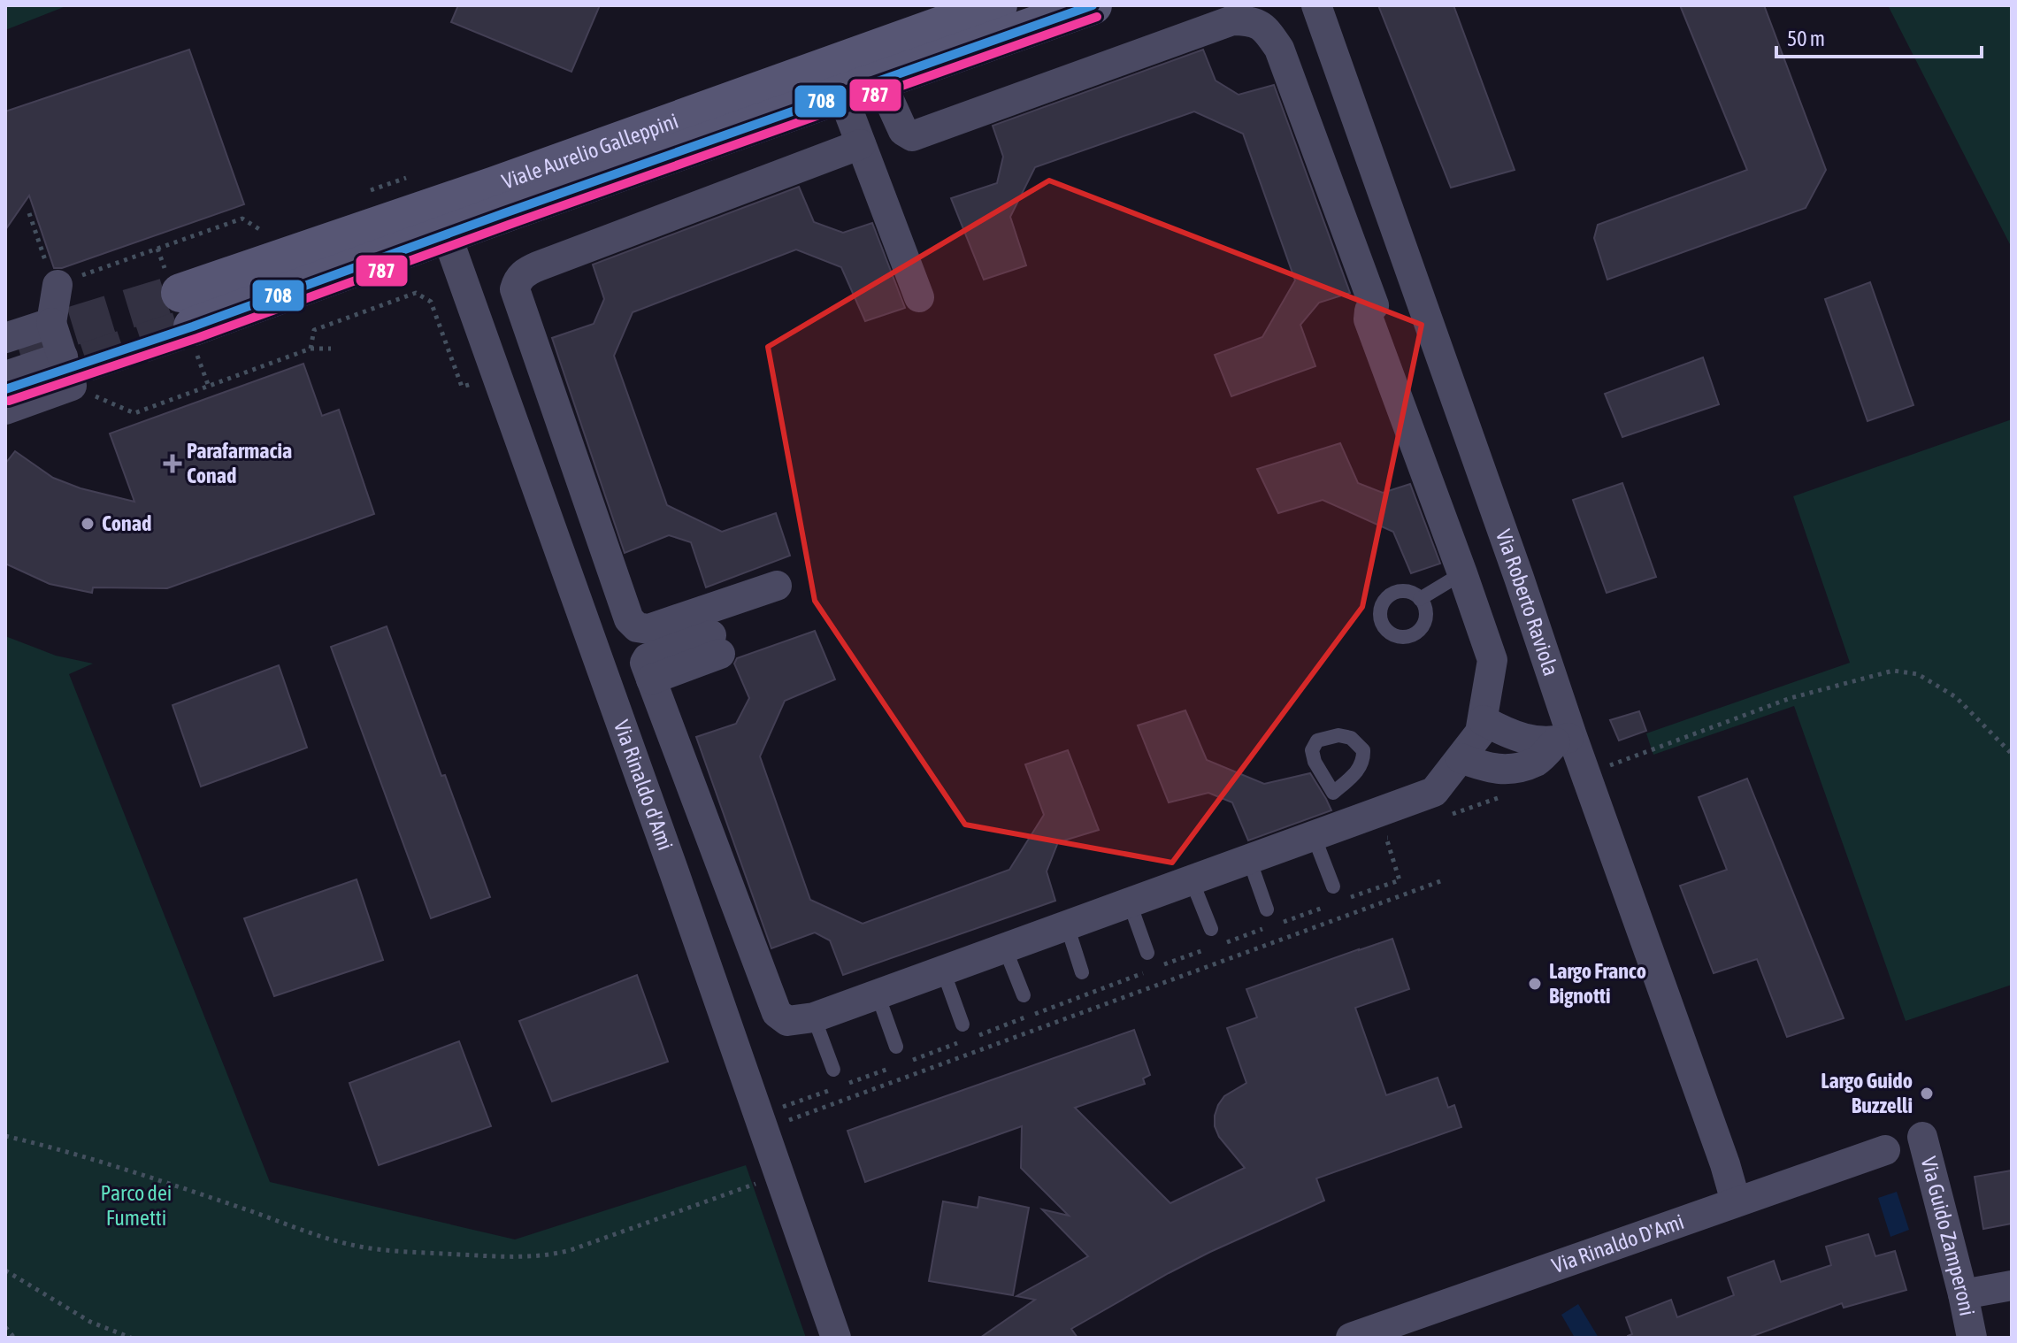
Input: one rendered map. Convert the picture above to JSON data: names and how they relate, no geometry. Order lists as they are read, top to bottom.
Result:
{
  "streets": {
    "street": [
      "Viale Aurelio Galleppini",
      "Via Roberto Raviola",
      "Via Rinaldo d'Ami",
      "Via Guido Zamperoni",
      "Via Rinaldo D'Ami"
    ]
  },
  "crossings": [
    ["Viale Aurelio Galleppini", "Via Rinaldo d'Ami"],
    ["Via Roberto Raviola", "Via Rinaldo D'Ami"]
  ],
  "parks": ["Parco dei Fumetti"],
  "places": {
    "health": ["Parafarmacia Conad"],
    "other": ["Conad", "Largo Franco Bignotti", "Largo Guido Buzzelli"]
  },
  "lines": ["transit line 708", "transit line 787"],
  "scale_bar": "50 m"
}
